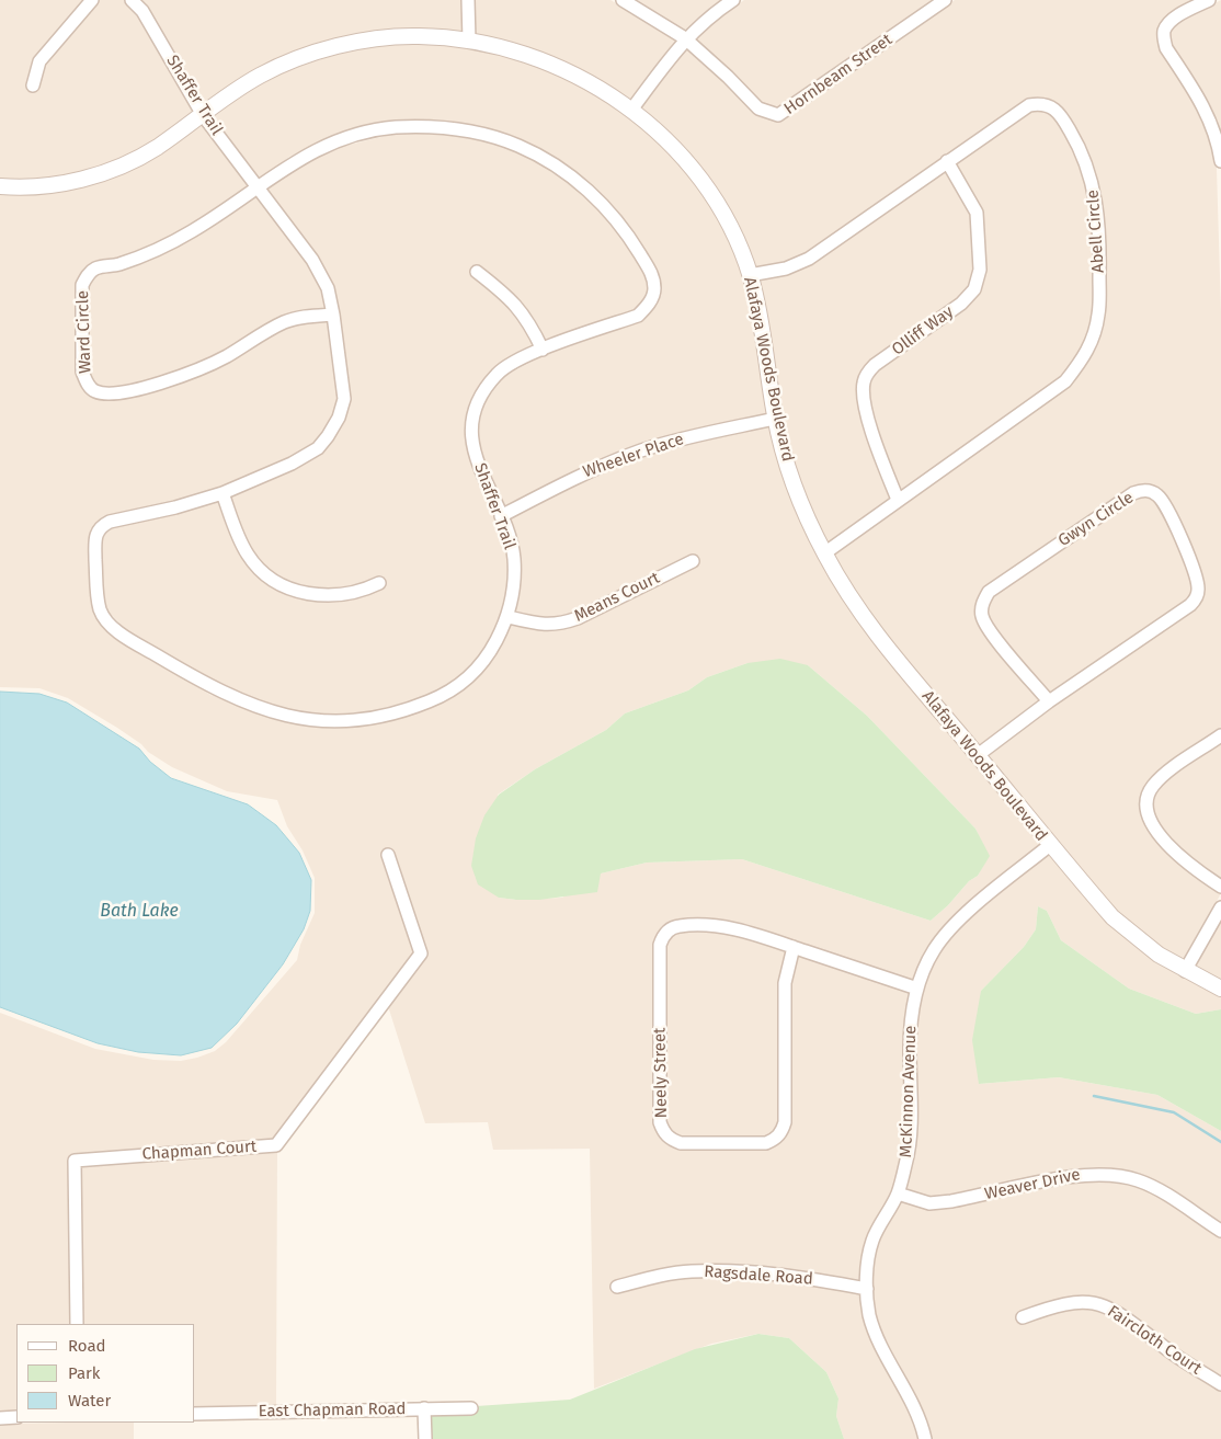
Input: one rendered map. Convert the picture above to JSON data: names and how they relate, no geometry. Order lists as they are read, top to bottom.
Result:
{
  "streets": {
    "street": [
      "Hornbeam Street",
      "Shaffer Trail",
      "Abell Circle",
      "Olliff Way",
      "Ward Circle",
      "Alafaya Woods Boulevard",
      "Wheeler Place",
      "Gwyn Circle",
      "Means Court",
      "Neely Street",
      "McKinnon Avenue",
      "Chapman Court",
      "Weaver Drive",
      "Ragsdale Road",
      "Faircloth Court",
      "East Chapman Road"
    ]
  },
  "crossings": [
    ["Shaffer Trail", "Ward Circle"],
    ["Shaffer Trail", "Alafaya Woods Boulevard"],
    ["Shaffer Trail", "Wheeler Place"],
    ["Shaffer Trail", "Means Court"],
    ["Abell Circle", "Olliff Way"],
    ["Abell Circle", "Alafaya Woods Boulevard"],
    ["Alafaya Woods Boulevard", "Wheeler Place"],
    ["Alafaya Woods Boulevard", "Gwyn Circle"],
    ["Alafaya Woods Boulevard", "McKinnon Avenue"],
    ["Neely Street", "McKinnon Avenue"],
    ["McKinnon Avenue", "Weaver Drive"],
    ["McKinnon Avenue", "Ragsdale Road"]
  ],
  "water": ["Bath Lake"],
  "legend": ["Road", "Park", "Water"]
}
